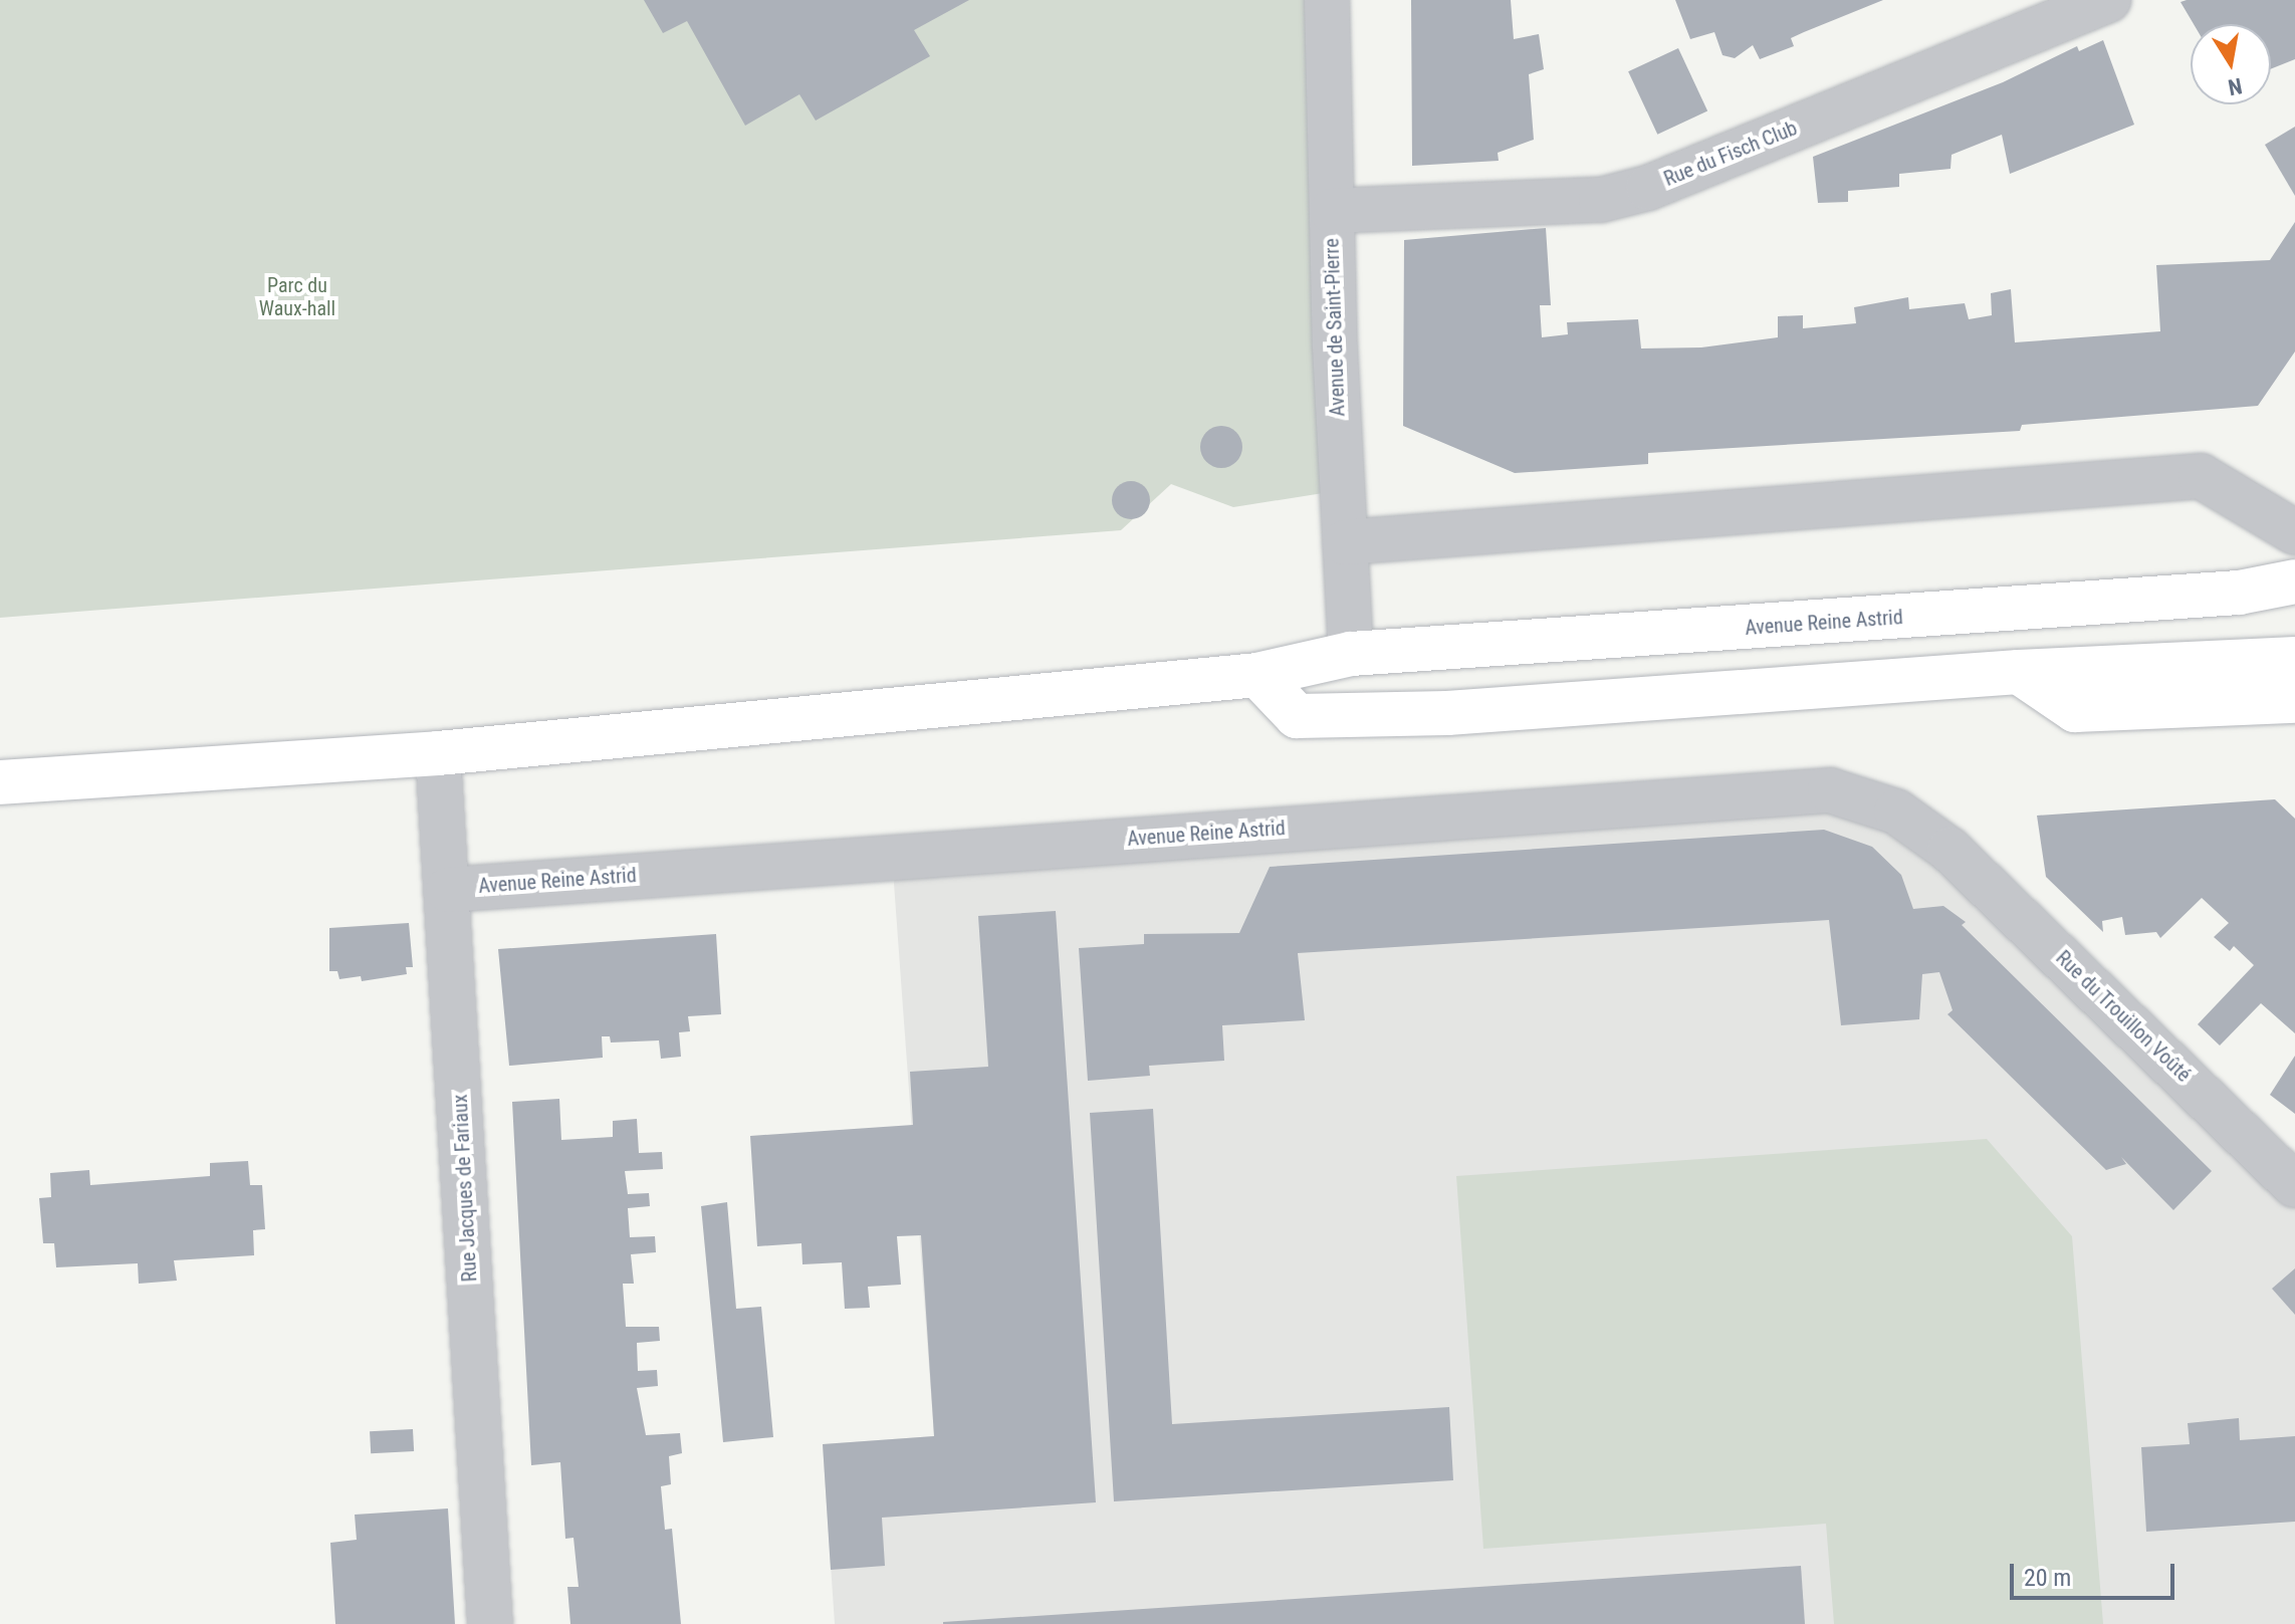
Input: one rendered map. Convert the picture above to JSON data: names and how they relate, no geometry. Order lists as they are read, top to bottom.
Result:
{
  "streets": {
    "main road": ["Avenue Reine Astrid"],
    "street": [
      "Rue du Fisch Club",
      "Avenue de Saint-Pierre",
      "Rue du Trouillon Voûté",
      "Rue Jacques de Fariaux"
    ]
  },
  "crossings": [
    ["Rue du Fisch Club", "Avenue de Saint-Pierre"],
    ["Avenue de Saint-Pierre", "Avenue Reine Astrid"],
    ["Avenue Reine Astrid", "Rue du Trouillon Voûté"],
    ["Avenue Reine Astrid", "Rue Jacques de Fariaux"]
  ],
  "parks": ["Parc du Waux-hall"],
  "scale_bar": "20 m",
  "north": "bottom"
}
